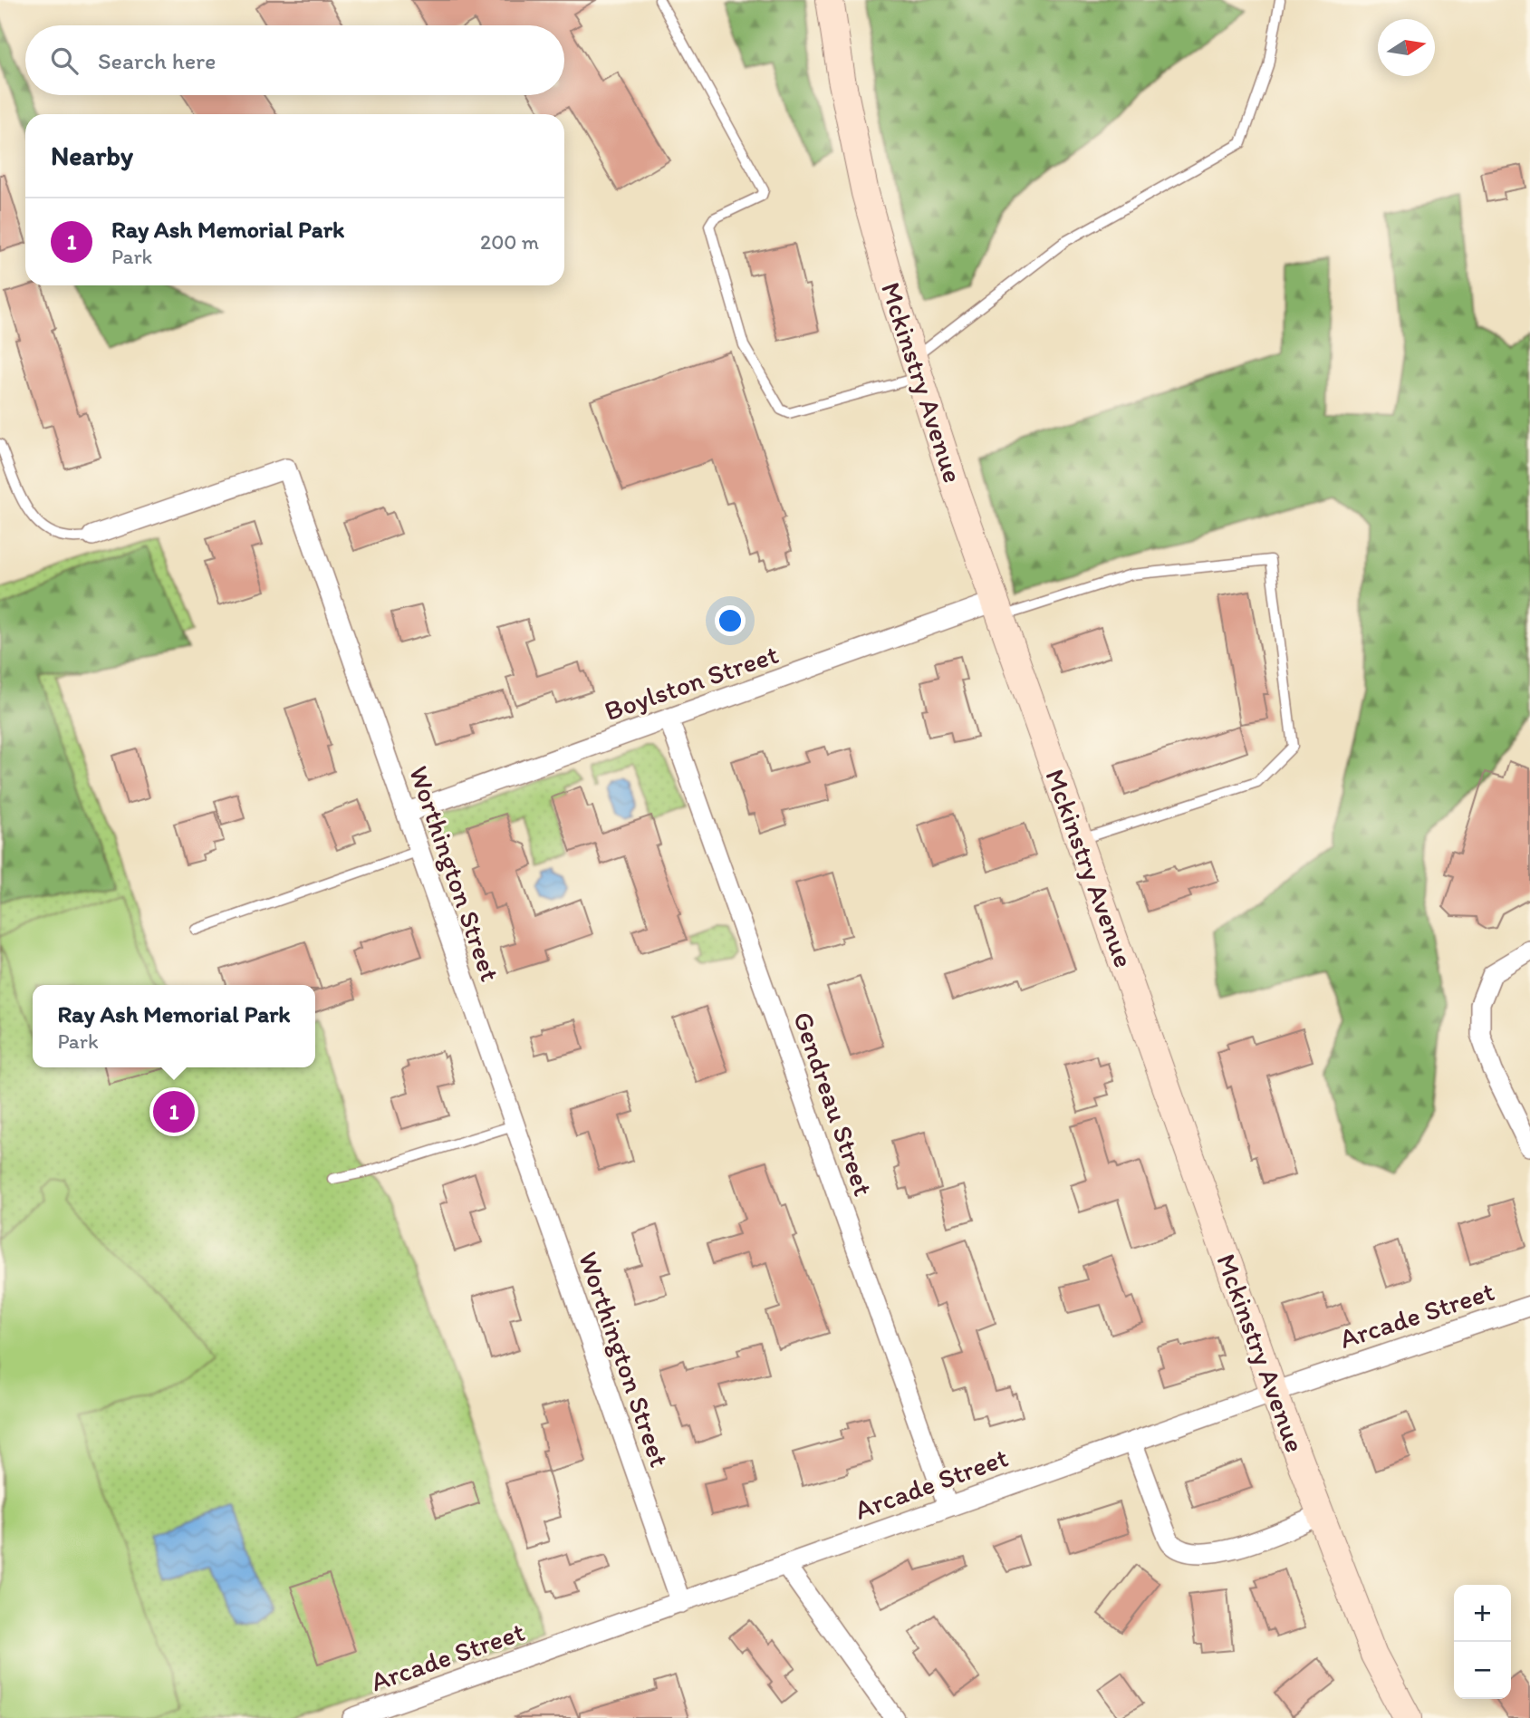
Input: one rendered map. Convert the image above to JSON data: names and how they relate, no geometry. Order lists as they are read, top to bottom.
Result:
{
  "streets": {
    "street": [
      "Mckinstry Avenue",
      "Boylston Street",
      "Worthington Street",
      "Gendreau Street",
      "Arcade Street"
    ]
  },
  "crossings": [
    ["Mckinstry Avenue", "Boylston Street"],
    ["Mckinstry Avenue", "Arcade Street"],
    ["Boylston Street", "Worthington Street"],
    ["Boylston Street", "Gendreau Street"],
    ["Worthington Street", "Arcade Street"],
    ["Gendreau Street", "Arcade Street"]
  ],
  "north": "right",
  "page": {
    "search": "Search here",
    "heading": "Nearby",
    "list": [
      {
        "mark": "1",
        "name": "Ray Ash Memorial Park",
        "note": "Park",
        "value": "200 m"
      }
    ],
    "popup": ["Ray Ash Memorial Park", "Park"],
    "pins": "1",
    "map_buttons": ["+", "−"]
  }
}
